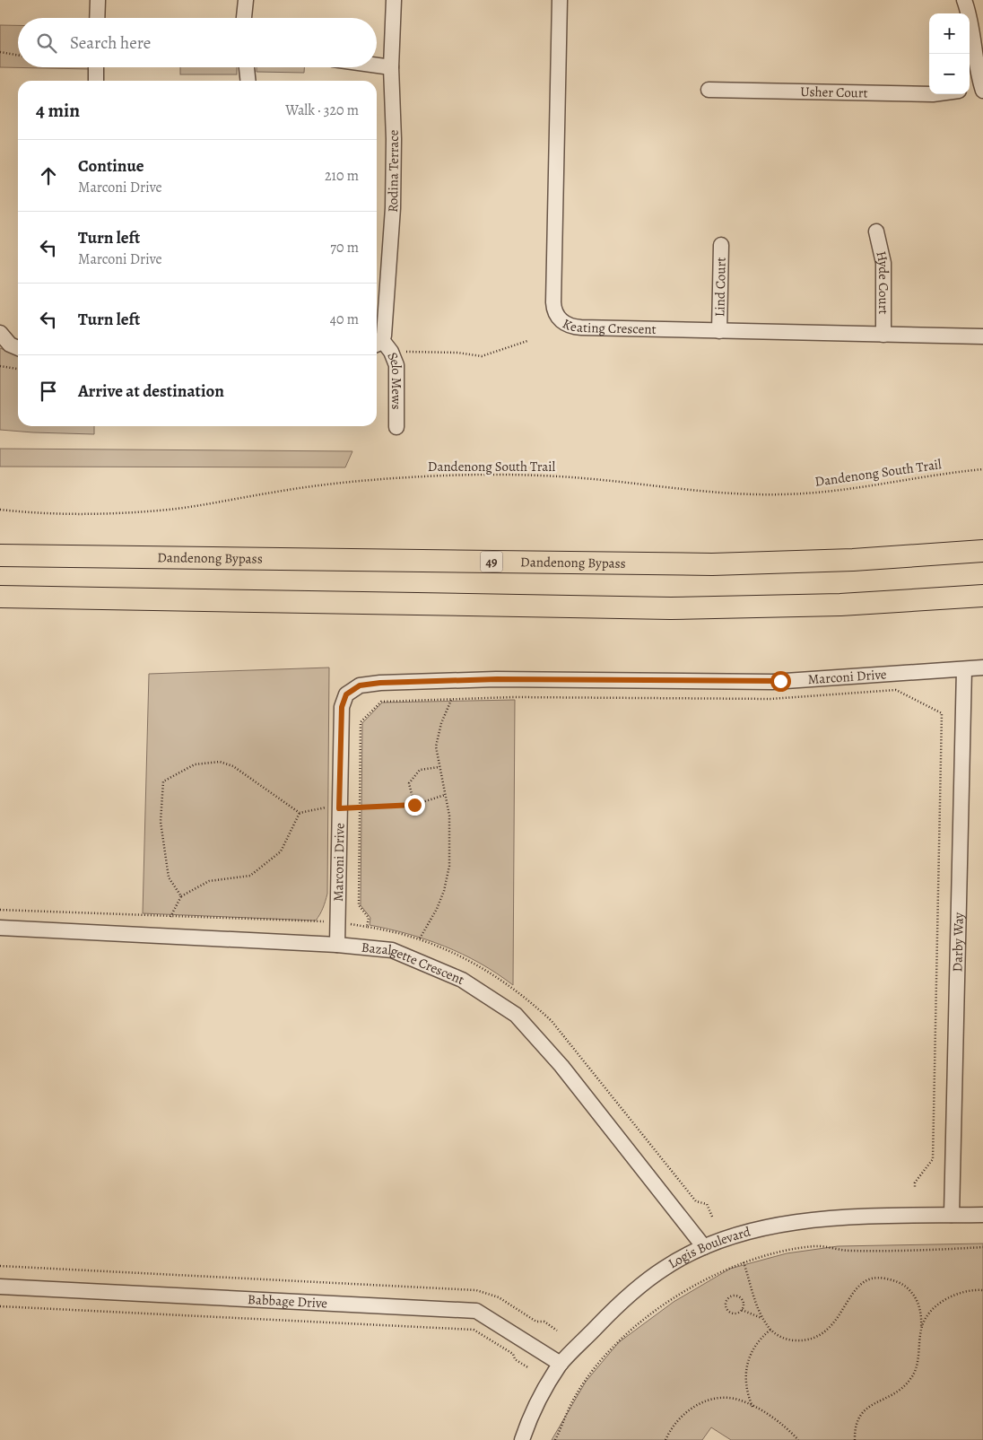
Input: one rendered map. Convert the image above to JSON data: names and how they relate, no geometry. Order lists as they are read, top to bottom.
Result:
{
  "streets": {
    "highway": ["Dandenong Bypass", "49"],
    "street": [
      "Usher Court",
      "Rodina Terrace",
      "Hyde Court",
      "Lind Court",
      "Keating Crescent",
      "Selo Mews",
      "Marconi Drive",
      "Darby Way",
      "Bazalgette Crescent",
      "Logis Boulevard",
      "Babbage Drive"
    ],
    "path": ["Dandenong South Trail"]
  },
  "crossings": [
    ["Rodina Terrace", "Selo Mews"],
    ["Hyde Court", "Keating Crescent"],
    ["Lind Court", "Keating Crescent"],
    ["Marconi Drive", "Darby Way"],
    ["Marconi Drive", "Bazalgette Crescent"],
    ["Darby Way", "Logis Boulevard"],
    ["Bazalgette Crescent", "Logis Boulevard"],
    ["Logis Boulevard", "Babbage Drive"]
  ],
  "page": {
    "map_buttons": ["+", "−"],
    "search": "Search here",
    "heading": ["4 min", "Walk · 320 m"],
    "list": [
      ["Continue", "Marconi Drive", "210 m"],
      ["Turn left", "Marconi Drive", "70 m"],
      ["Turn left", "40 m"],
      "Arrive at destination"
    ]
  }
}
